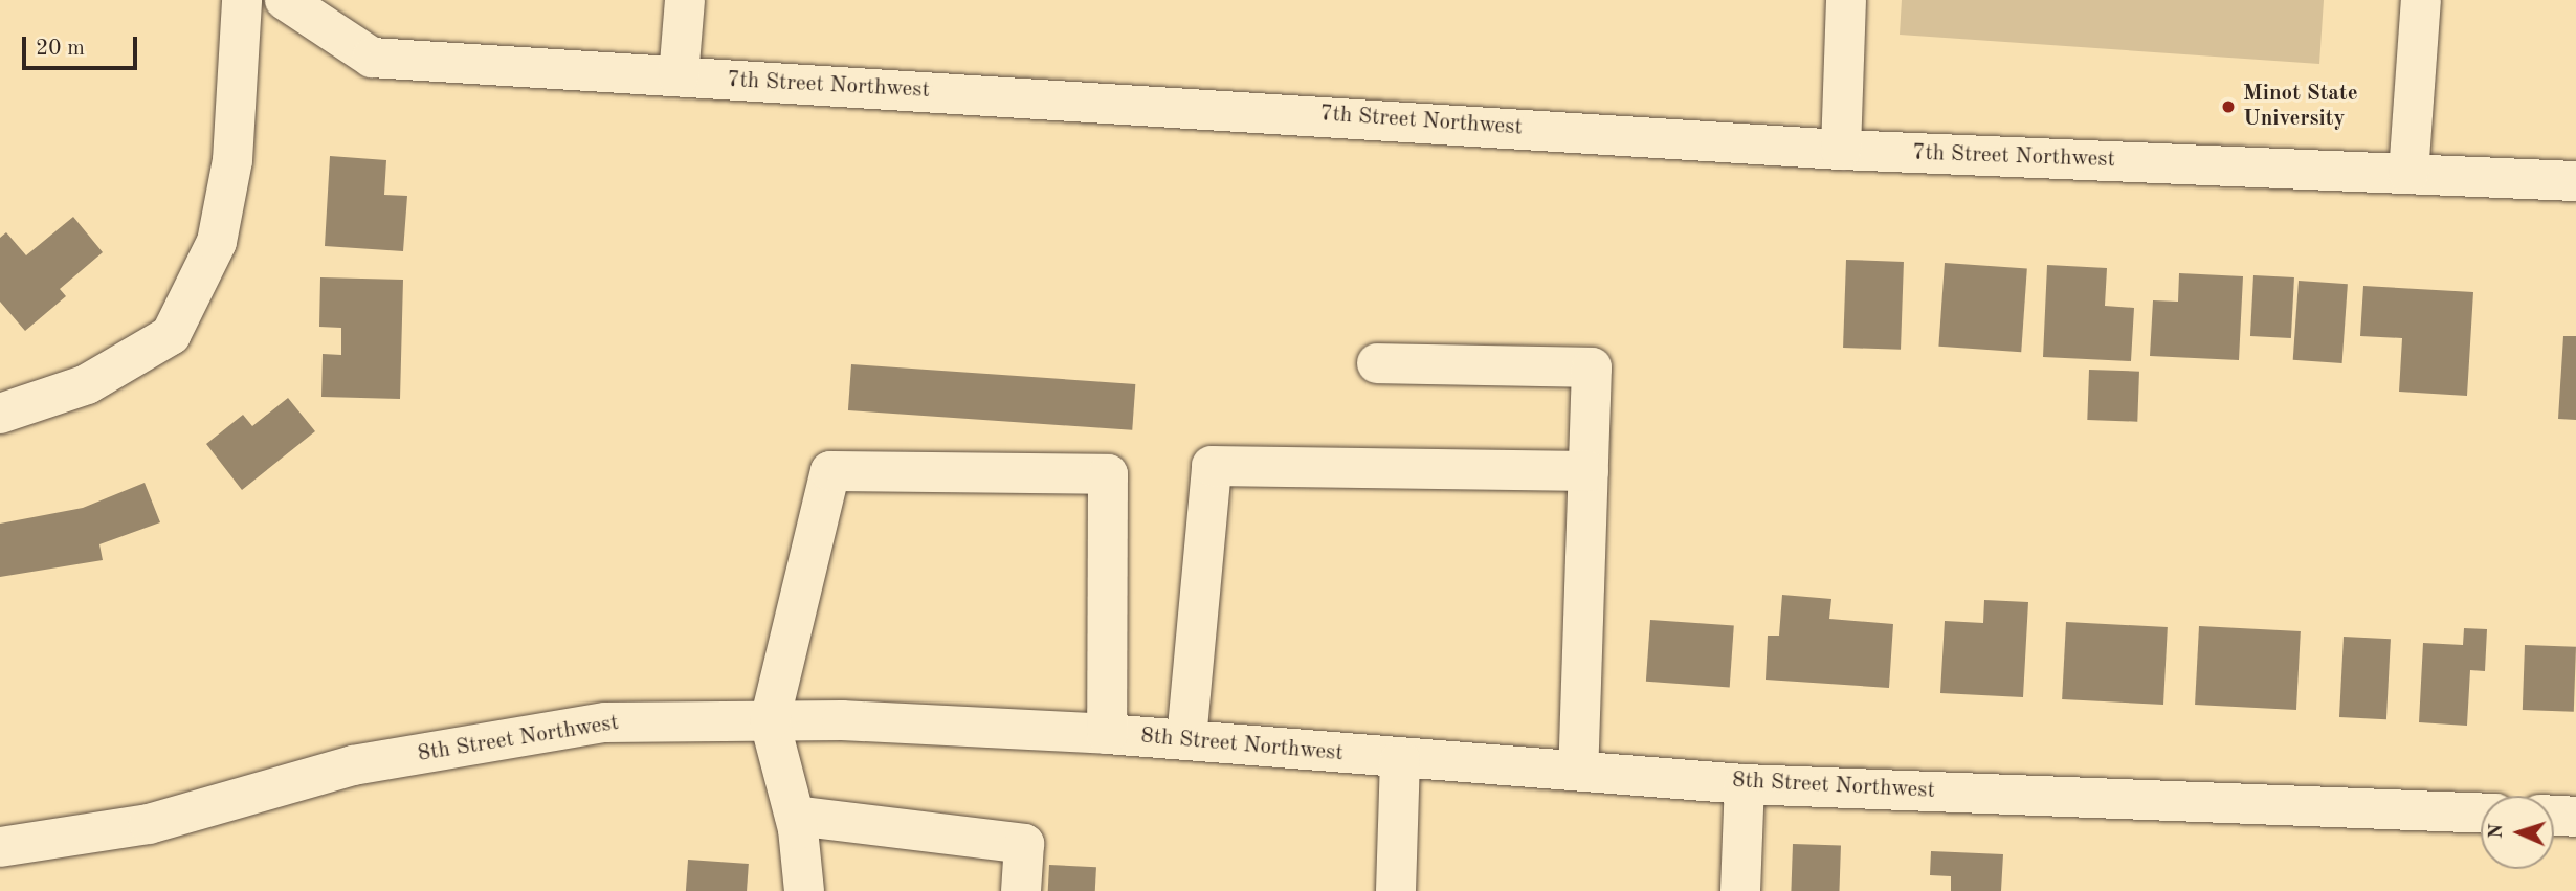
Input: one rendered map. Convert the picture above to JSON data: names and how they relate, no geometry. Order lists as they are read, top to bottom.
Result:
{
  "streets": {
    "street": ["7th Street Northwest", "8th Street Northwest"]
  },
  "places": ["Minot State University"],
  "scale_bar": "20 m",
  "north": "left"
}
